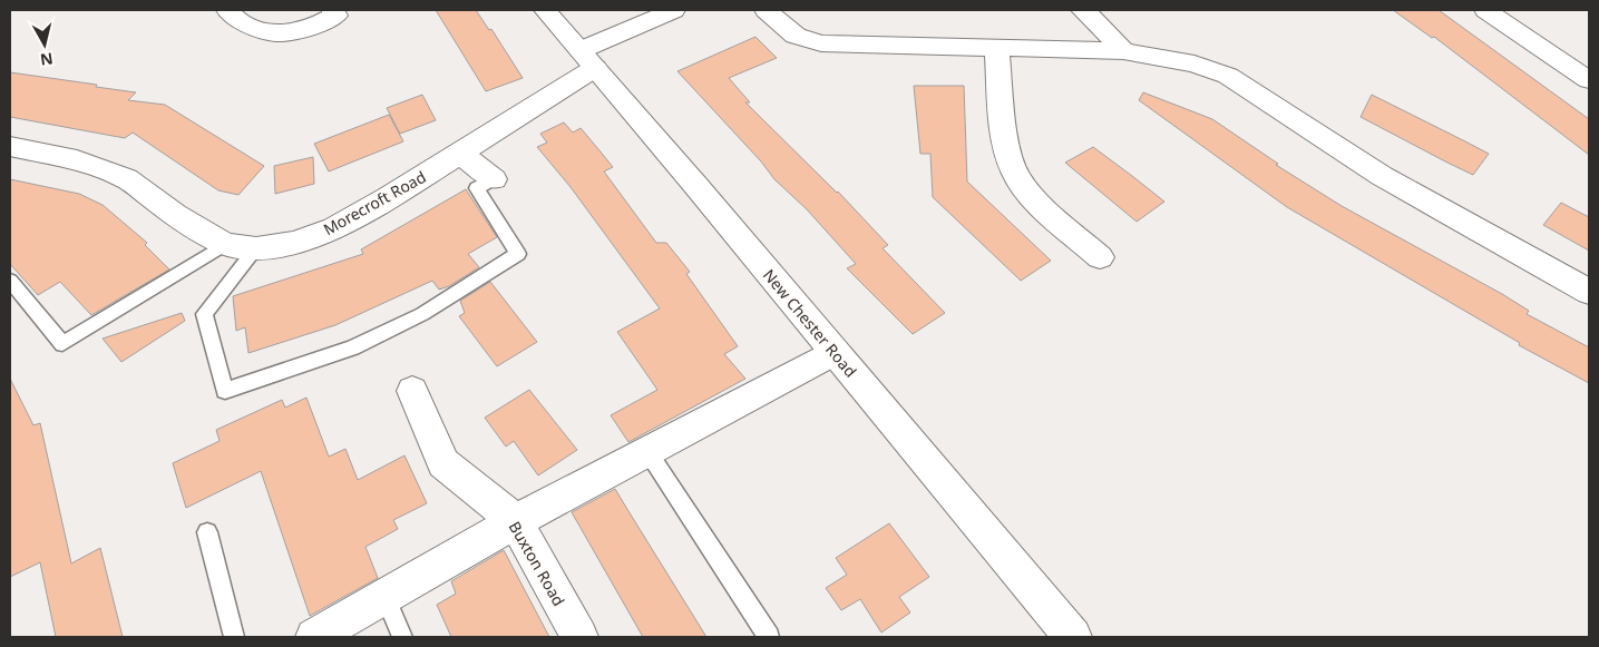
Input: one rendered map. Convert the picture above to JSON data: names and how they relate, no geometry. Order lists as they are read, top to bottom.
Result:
{
  "streets": {
    "street": ["Morecroft Road", "New Chester Road", "Buxton Road"]
  },
  "crossings": [
    ["Morecroft Road", "New Chester Road"]
  ],
  "north": "bottom"
}
